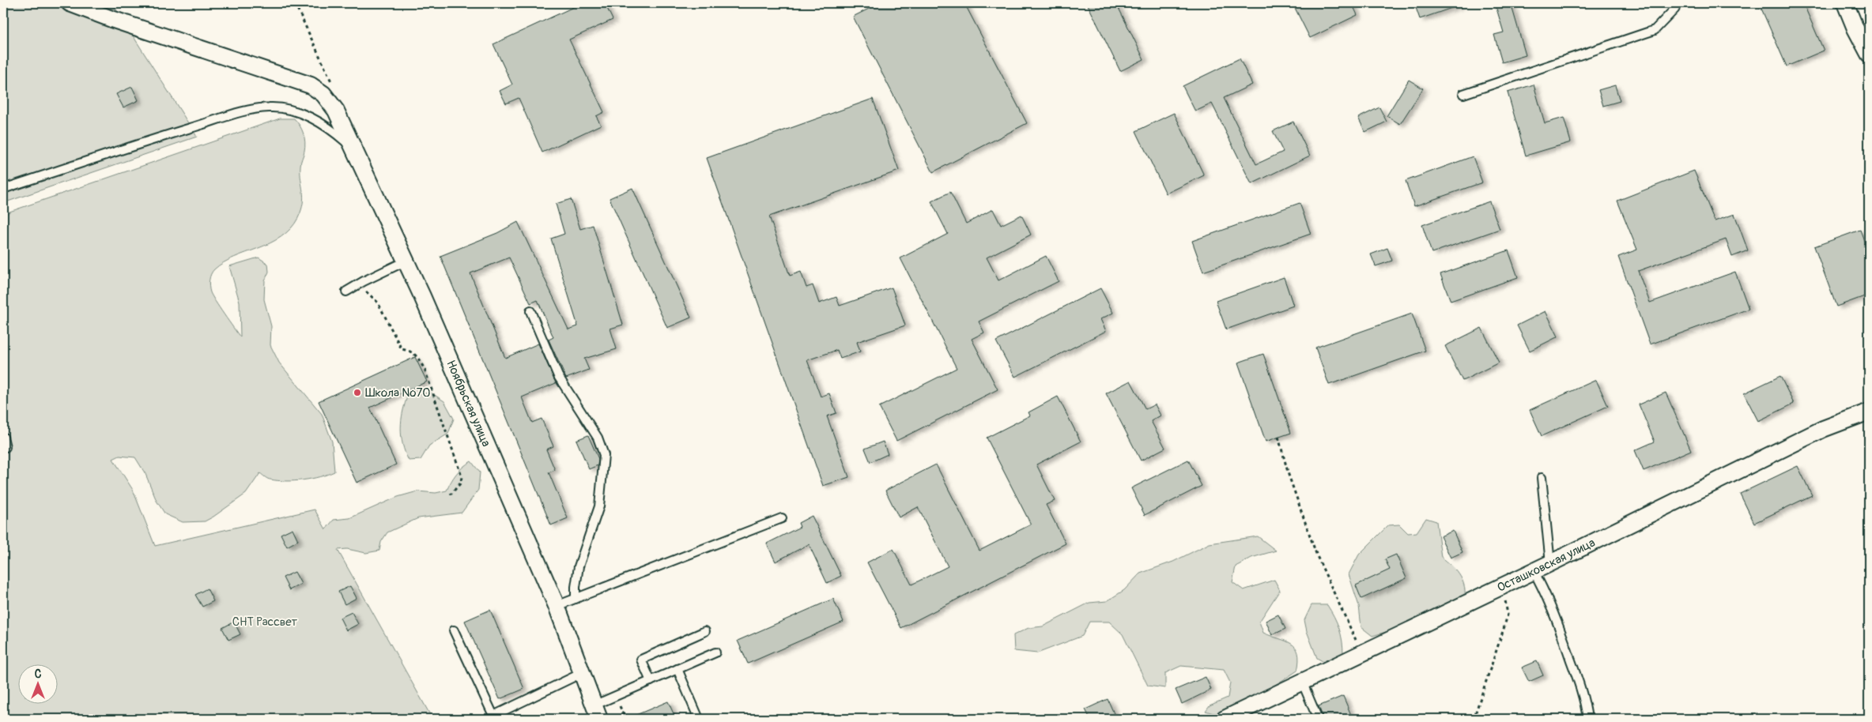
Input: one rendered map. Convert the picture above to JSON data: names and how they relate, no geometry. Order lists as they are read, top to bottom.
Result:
{
  "streets": {
    "street": ["Ноябрьская улица", "Осташковская улица"]
  },
  "parks": ["СНТ Рассвет"],
  "places": ["Школа №70"],
  "north": "top"
}
